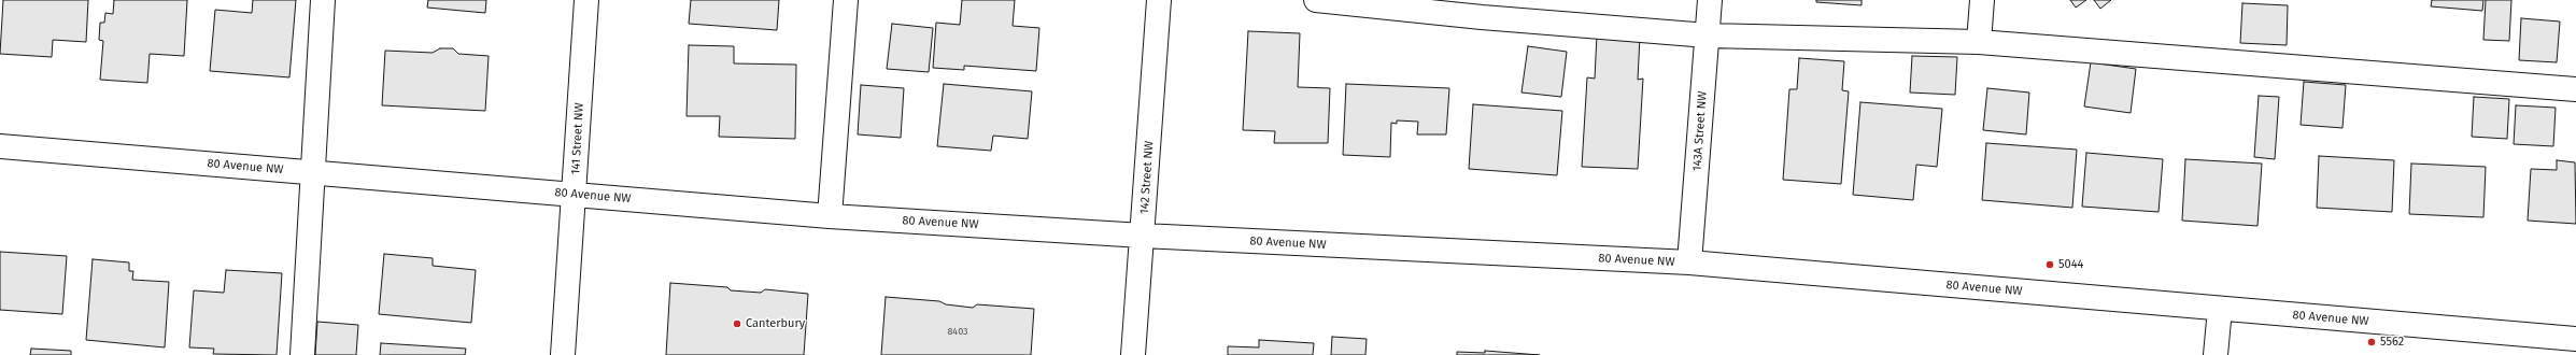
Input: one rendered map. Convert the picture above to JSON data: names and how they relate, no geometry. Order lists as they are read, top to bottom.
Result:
{
  "streets": {
    "street": [
      "143A Street NW",
      "141 Street NW",
      "80 Avenue NW",
      "142 Street NW"
    ]
  },
  "crossings": [
    ["143A Street NW", "80 Avenue NW"],
    ["141 Street NW", "80 Avenue NW"],
    ["80 Avenue NW", "142 Street NW"]
  ],
  "places": ["5044", "Canterbury", "5562"],
  "house_numbers": ["8403"]
}
